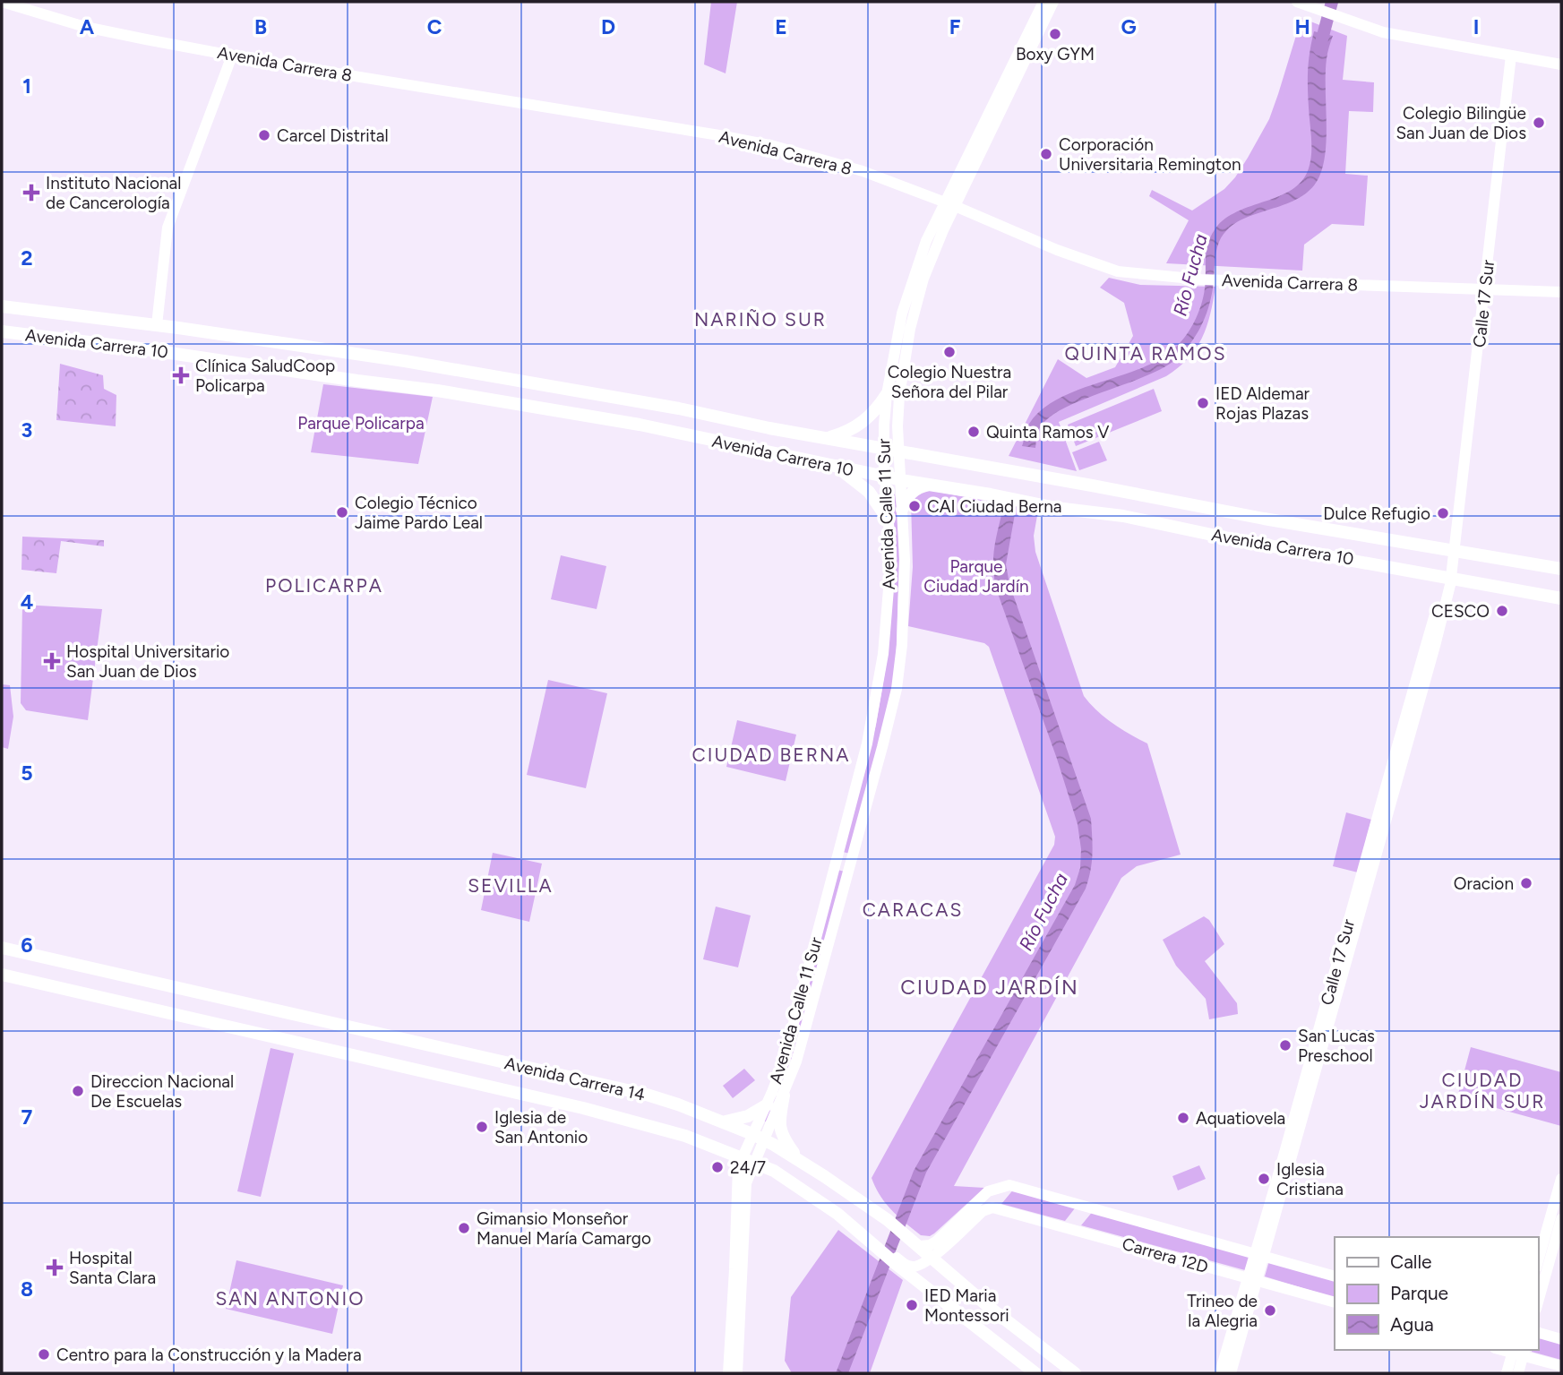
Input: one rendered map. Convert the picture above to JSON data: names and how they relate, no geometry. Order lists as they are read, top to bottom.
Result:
{
  "streets": {
    "main road": [
      "Avenida Carrera 8",
      "Calle 17 Sur",
      "Avenida Carrera 10",
      "Avenida Calle 11 Sur",
      "Avenida Carrera 14",
      "Carrera 12D"
    ]
  },
  "crossings": [
    ["Avenida Carrera 8", "Calle 17 Sur"],
    ["Avenida Carrera 8", "Avenida Calle 11 Sur"],
    ["Calle 17 Sur", "Avenida Carrera 10"],
    ["Calle 17 Sur", "Carrera 12D"],
    ["Avenida Carrera 10", "Avenida Calle 11 Sur"],
    ["Avenida Calle 11 Sur", "Avenida Carrera 14"],
    ["Avenida Carrera 14", "Carrera 12D"]
  ],
  "districts": [
    "NARIÑO SUR",
    "QUINTA RAMOS",
    "POLICARPA",
    "CIUDAD BERNA",
    "SEVILLA",
    "CARACAS",
    "CIUDAD JARDÍN",
    "CIUDAD JARDÍN SUR",
    "SAN ANTONIO"
  ],
  "water": ["Río Fucha"],
  "parks": ["Parque Policarpa", "Parque Ciudad Jardín"],
  "places": {
    "other": [
      "Boxy GYM",
      "Colegio Bilingüe San Juan de Dios",
      "Carcel Distrital",
      "Corporación Universitaria Remington",
      "Colegio Nuestra Señora del Pilar",
      "IED Aldemar Rojas Plazas",
      "Quinta Ramos V",
      "CAI Ciudad Berna",
      "Colegio Técnico Jaime Pardo Leal",
      "Dulce Refugio",
      "CESCO",
      "Oracion",
      "San Lucas Preschool",
      "Direccion Nacional De Escuelas",
      "Aquatiovela",
      "Iglesia de San Antonio",
      "24/7",
      "Iglesia Cristiana",
      "Gimansio Monseñor Manuel María Camargo",
      "IED Maria Montessori",
      "Trineo de la Alegria",
      "Centro para la Construcción y la Madera"
    ],
    "health": [
      "Instituto Nacional de Cancerología",
      "Clínica SaludCoop Policarpa",
      "Hospital Universitario San Juan de Dios",
      "Hospital Santa Clara"
    ]
  },
  "legend": ["Calle", "Parque", "Agua"],
  "grid": {
    "columns": [
      "A",
      "B",
      "C",
      "D",
      "E",
      "F",
      "G",
      "H",
      "I"
    ],
    "rows": [
      "1",
      "2",
      "3",
      "4",
      "5",
      "6",
      "7",
      "8"
    ]
  }
}
